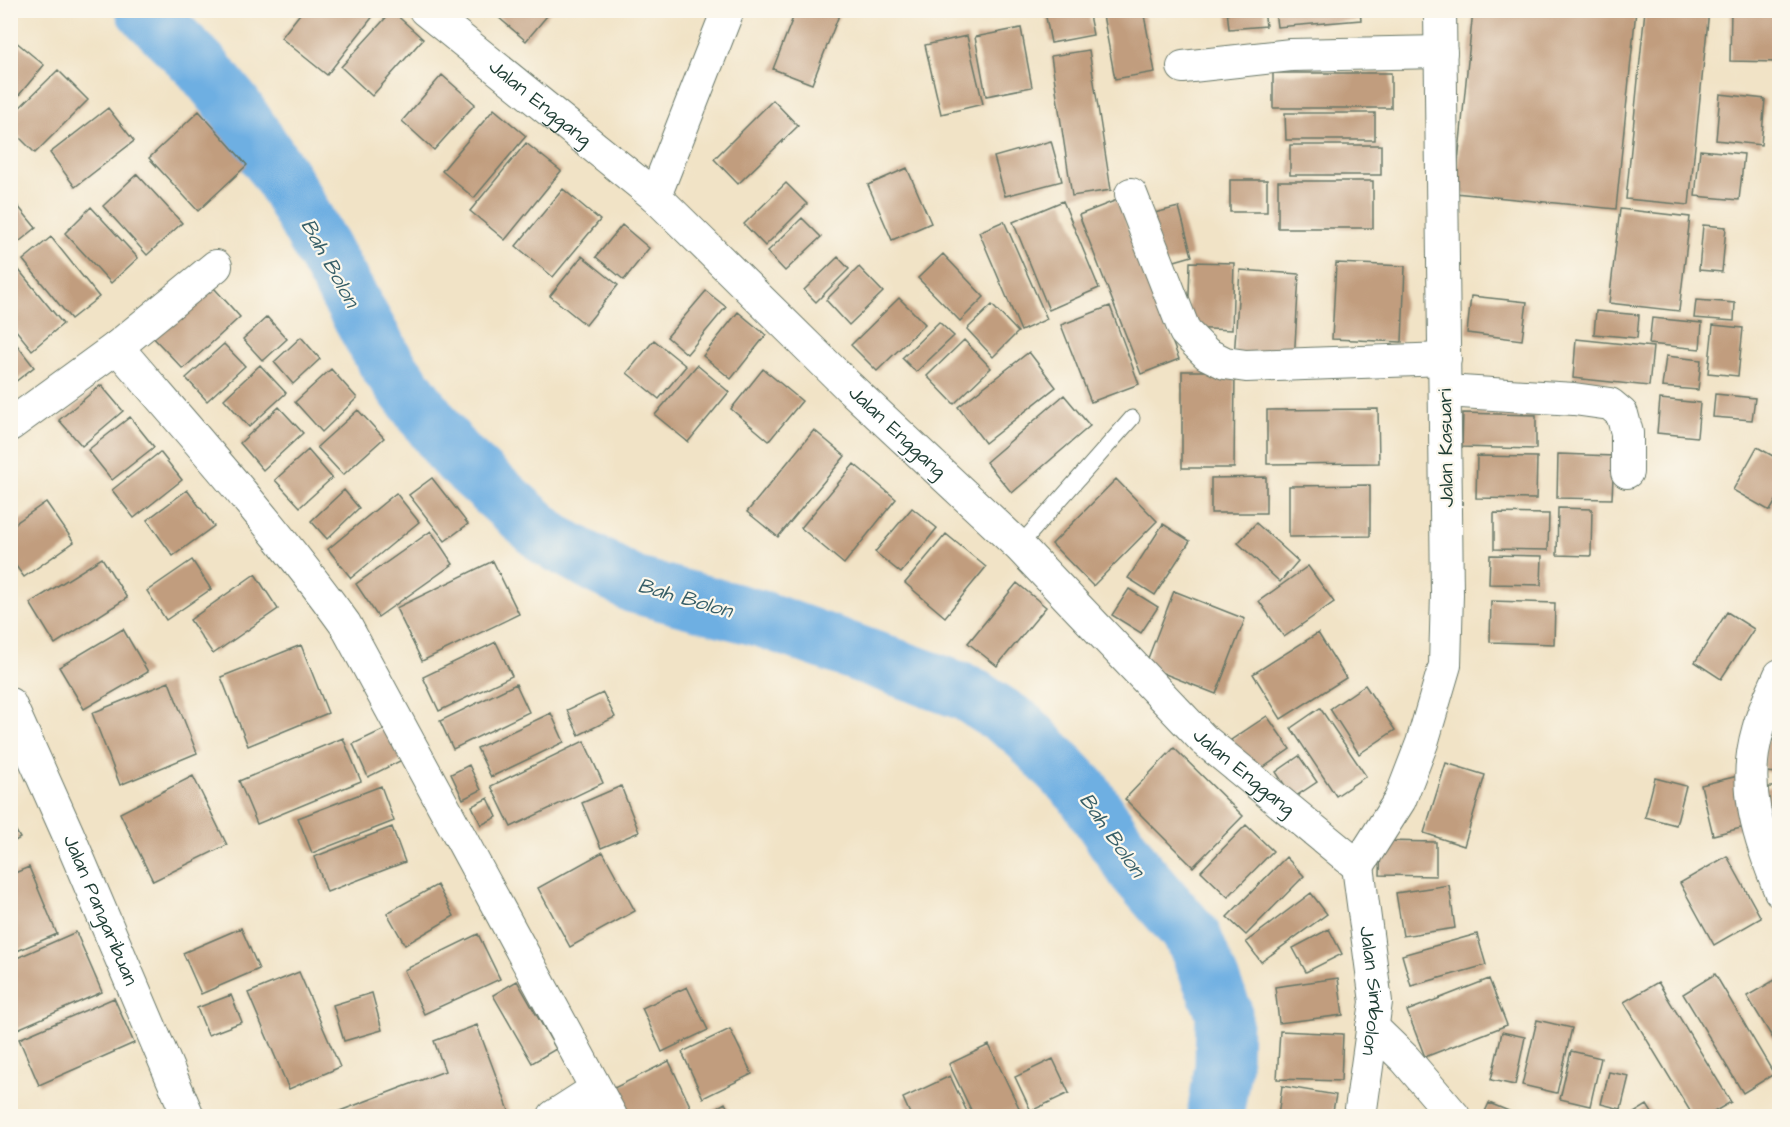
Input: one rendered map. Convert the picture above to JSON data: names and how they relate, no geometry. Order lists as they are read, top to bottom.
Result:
{
  "streets": {
    "street": [
      "Jalan Enggang",
      "Jalan Kasuari",
      "Jalan Pangaribuan",
      "Jalan Simbolon"
    ]
  },
  "crossings": [
    ["Jalan Enggang", "Jalan Kasuari"],
    ["Jalan Enggang", "Jalan Simbolon"],
    ["Jalan Kasuari", "Jalan Simbolon"]
  ],
  "water": ["Bah Bolon"]
}
